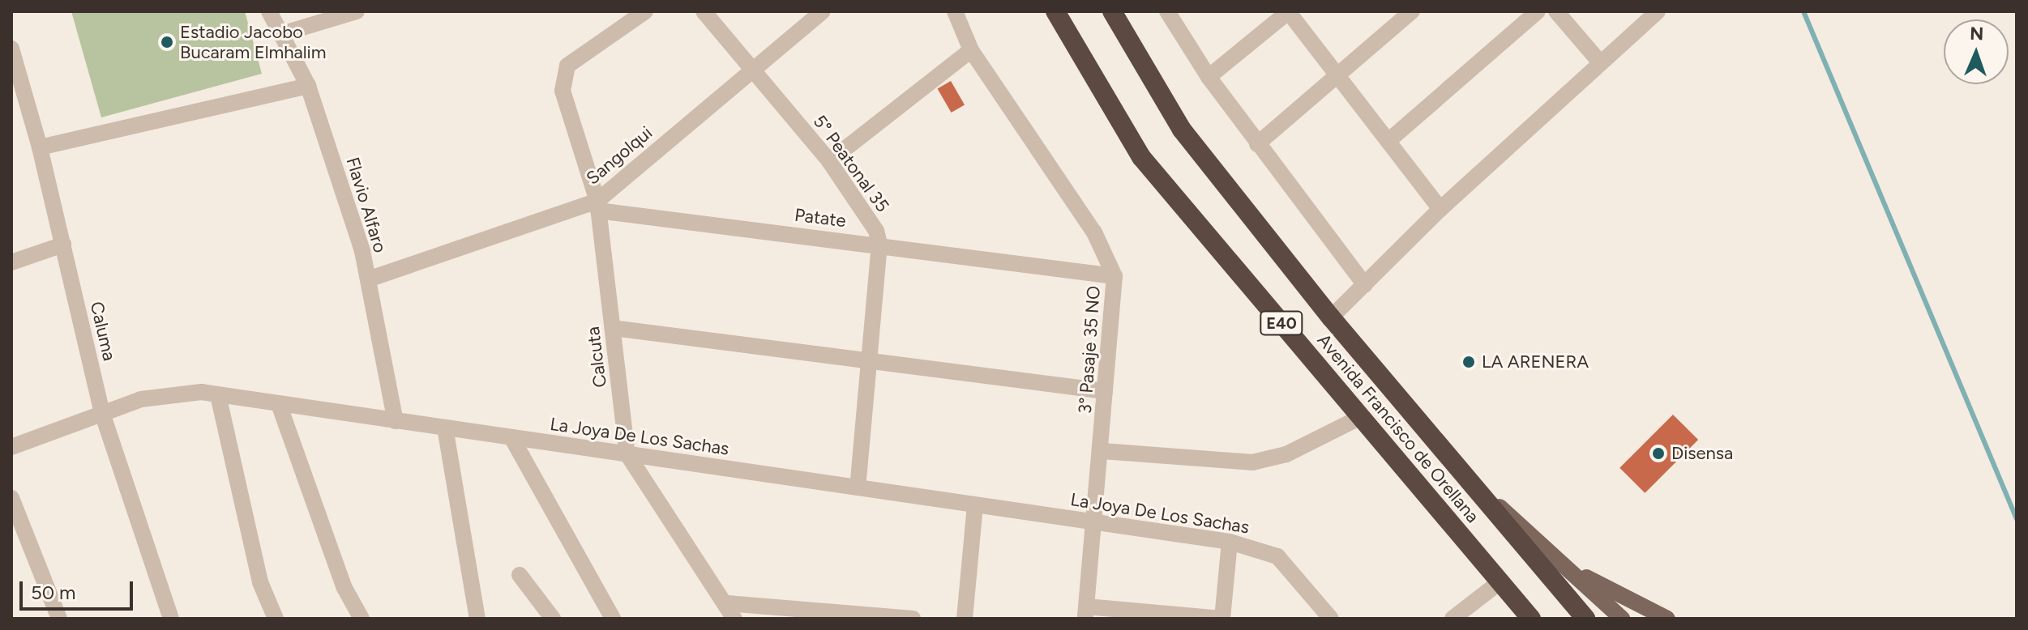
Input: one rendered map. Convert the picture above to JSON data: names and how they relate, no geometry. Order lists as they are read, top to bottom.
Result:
{
  "streets": {
    "highway": ["E40", "Avenida Francisco de Orellana"],
    "street": [
      "Sangolqui",
      "5° Peatonal 35",
      "Flavio Alfaro",
      "Patate",
      "Caluma",
      "3° Pasaje 35 NO",
      "Calcuta",
      "La Joya De Los Sachas"
    ]
  },
  "crossings": [
    ["Sangolqui", "5° Peatonal 35"],
    ["Sangolqui", "Flavio Alfaro"],
    ["Sangolqui", "Patate"],
    ["Sangolqui", "Calcuta"],
    ["5° Peatonal 35", "Patate"],
    ["Flavio Alfaro", "La Joya De Los Sachas"],
    ["Patate", "3° Pasaje 35 NO"],
    ["Patate", "Calcuta"],
    ["Caluma", "La Joya De Los Sachas"],
    ["3° Pasaje 35 NO", "La Joya De Los Sachas"],
    ["Calcuta", "La Joya De Los Sachas"]
  ],
  "places": ["Estadio Jacobo Bucaram Elmhalim", "LA ARENERA", "Disensa"],
  "scale_bar": "50 m",
  "north": "top"
}
